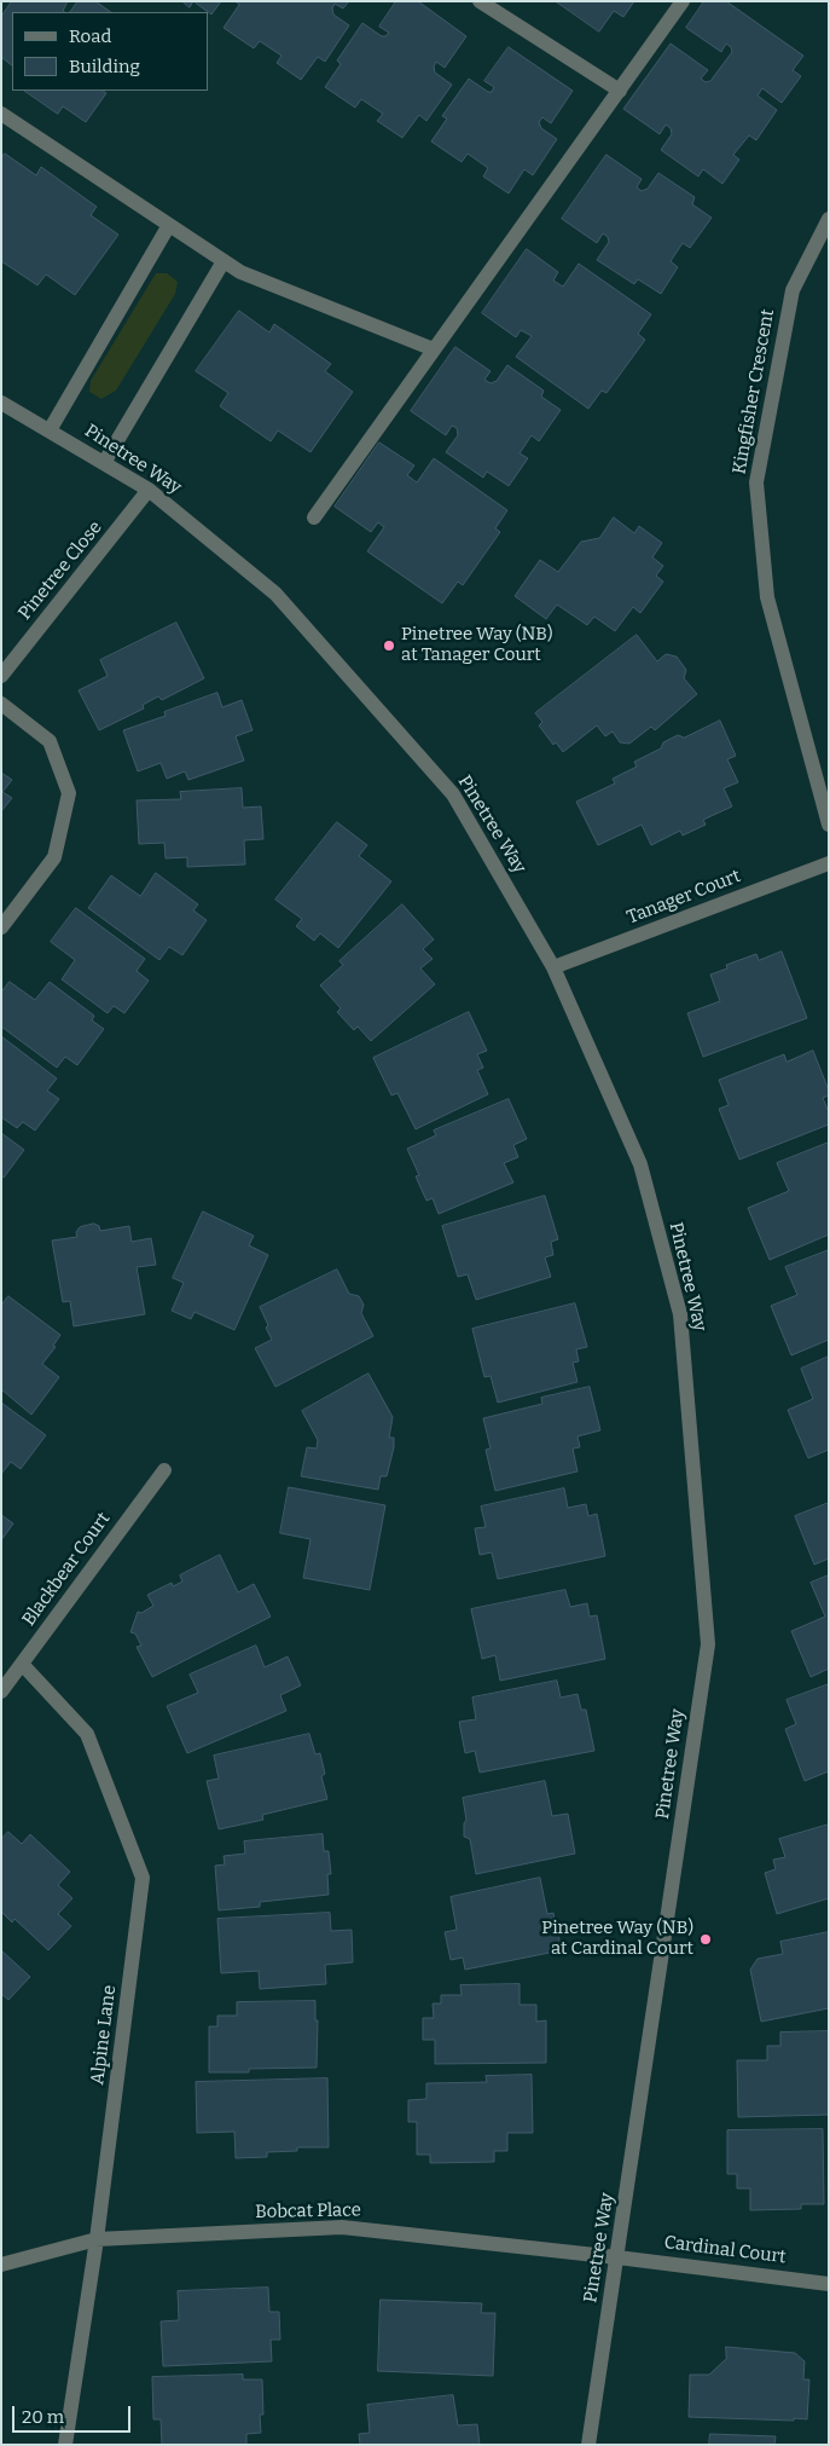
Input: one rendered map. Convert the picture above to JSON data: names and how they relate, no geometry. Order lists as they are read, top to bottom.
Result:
{
  "streets": {
    "street": [
      "Kingfisher Crescent",
      "Pinetree Way",
      "Pinetree Close",
      "Tanager Court",
      "Blackbear Court",
      "Alpine Lane",
      "Bobcat Place",
      "Cardinal Court"
    ]
  },
  "crossings": [
    ["Pinetree Way", "Pinetree Close"],
    ["Pinetree Way", "Tanager Court"],
    ["Pinetree Way", "Bobcat Place"],
    ["Pinetree Way", "Cardinal Court"],
    ["Blackbear Court", "Alpine Lane"],
    ["Alpine Lane", "Bobcat Place"],
    ["Bobcat Place", "Cardinal Court"]
  ],
  "places": ["Pinetree Way (NB) at Tanager Court", "Pinetree Way (NB) at Cardinal Court"],
  "legend": ["Road", "Building"],
  "scale_bar": "20 m"
}
